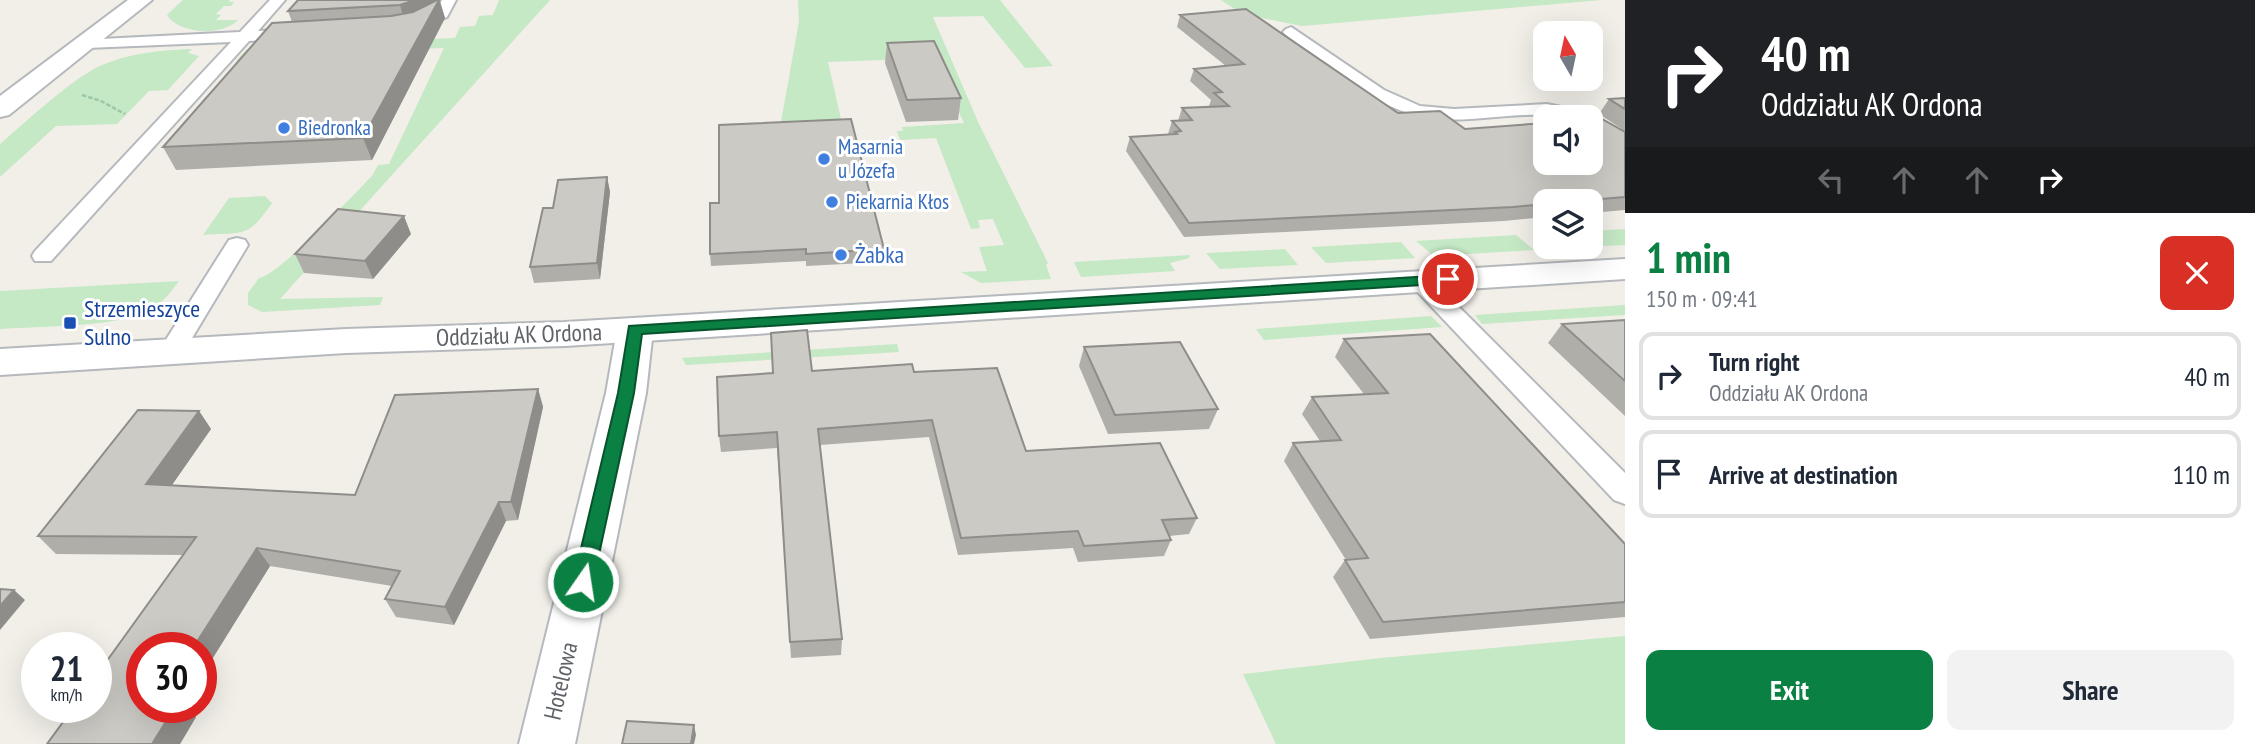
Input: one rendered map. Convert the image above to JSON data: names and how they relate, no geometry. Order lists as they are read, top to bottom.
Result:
{
  "streets": {
    "street": ["Oddziału AK Ordona", "Hotelowa"]
  },
  "crossings": [
    ["Oddziału AK Ordona", "Hotelowa"]
  ],
  "places": {
    "other": [
      "Biedronka",
      "Masarnia u Józefa",
      "Piekarnia Kłos",
      "Żabka"
    ],
    "transit": ["Strzemieszyce Sulno"]
  },
  "north": "top",
  "page": {
    "turn": ["40 m", "Oddziału AK Ordona"],
    "heading": ["1 min", "150 m · 09:41"],
    "list": [
      {
        "name": "Turn right",
        "note": "Oddziału AK Ordona",
        "value": "40 m"
      },
      {
        "name": "Arrive at destination",
        "value": "110 m"
      }
    ],
    "speed": "21 km/h",
    "limit": "30",
    "buttons": ["Exit", "Share"]
  }
}
